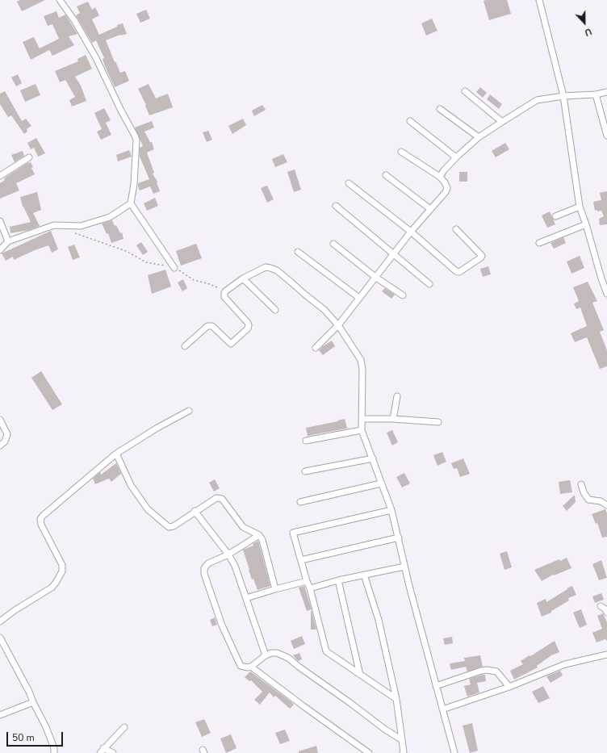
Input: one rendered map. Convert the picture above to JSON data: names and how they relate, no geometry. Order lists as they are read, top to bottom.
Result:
{
  "scale_bar": "50 m",
  "north": "bottom"
}
